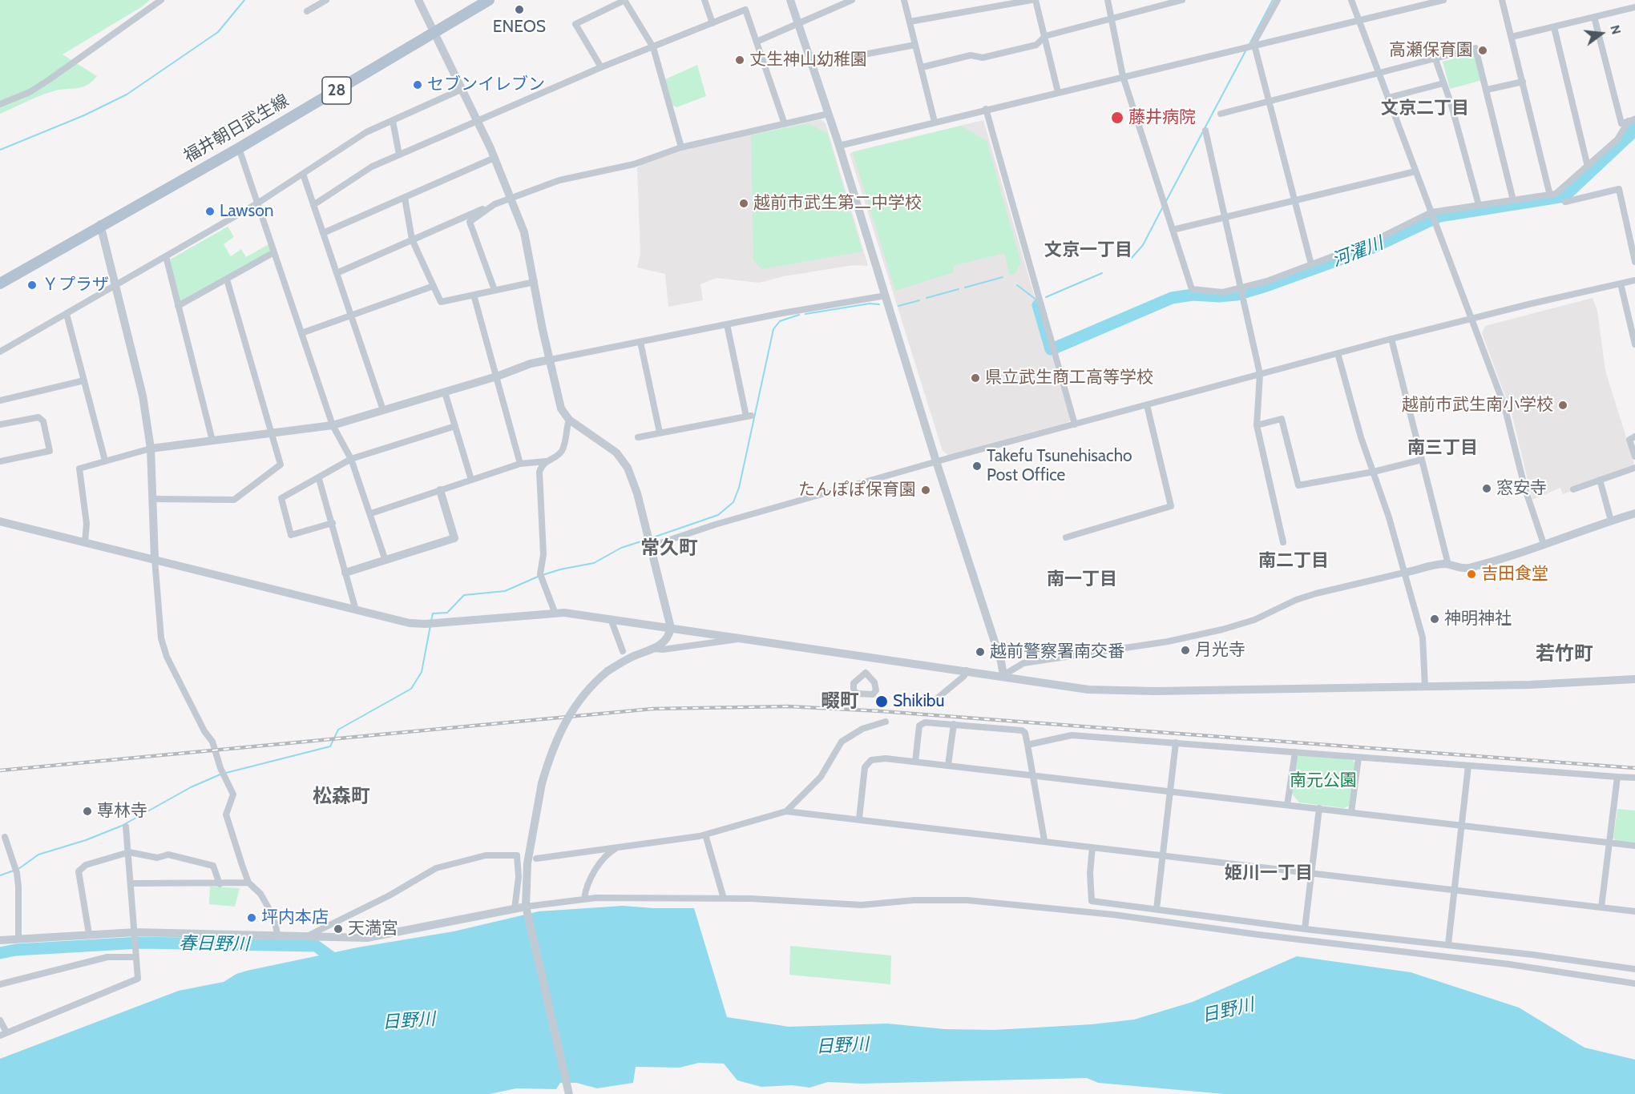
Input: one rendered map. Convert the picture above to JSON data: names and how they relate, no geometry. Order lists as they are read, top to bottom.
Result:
{
  "streets": {
    "main road": ["28", "福井朝日武生線"]
  },
  "districts": [
    "文京二丁目",
    "文京一丁目",
    "南三丁目",
    "常久町",
    "南二丁目",
    "南一丁目",
    "若竹町",
    "畷町",
    "松森町",
    "姫川一丁目"
  ],
  "water": ["河濯川", "春日野川", "日野川"],
  "parks": ["南元公園"],
  "places": [
    "ENEOS",
    "高瀬保育園",
    "丈生神山幼稚園",
    "セブンイレブン",
    "藤井病院",
    "越前市武生第二中学校",
    "Lawson",
    "Ｙプラザ",
    "県立武生商工高等学校",
    "越前市武生南小学校",
    "Takefu Tsunehisacho Post Office",
    "窓安寺",
    "たんぽぽ保育園",
    "吉田食堂",
    "神明神社",
    "月光寺",
    "越前警察署南交番",
    "Shikibu",
    "専林寺",
    "坪内本店",
    "天満宮"
  ],
  "north": "right"
}
